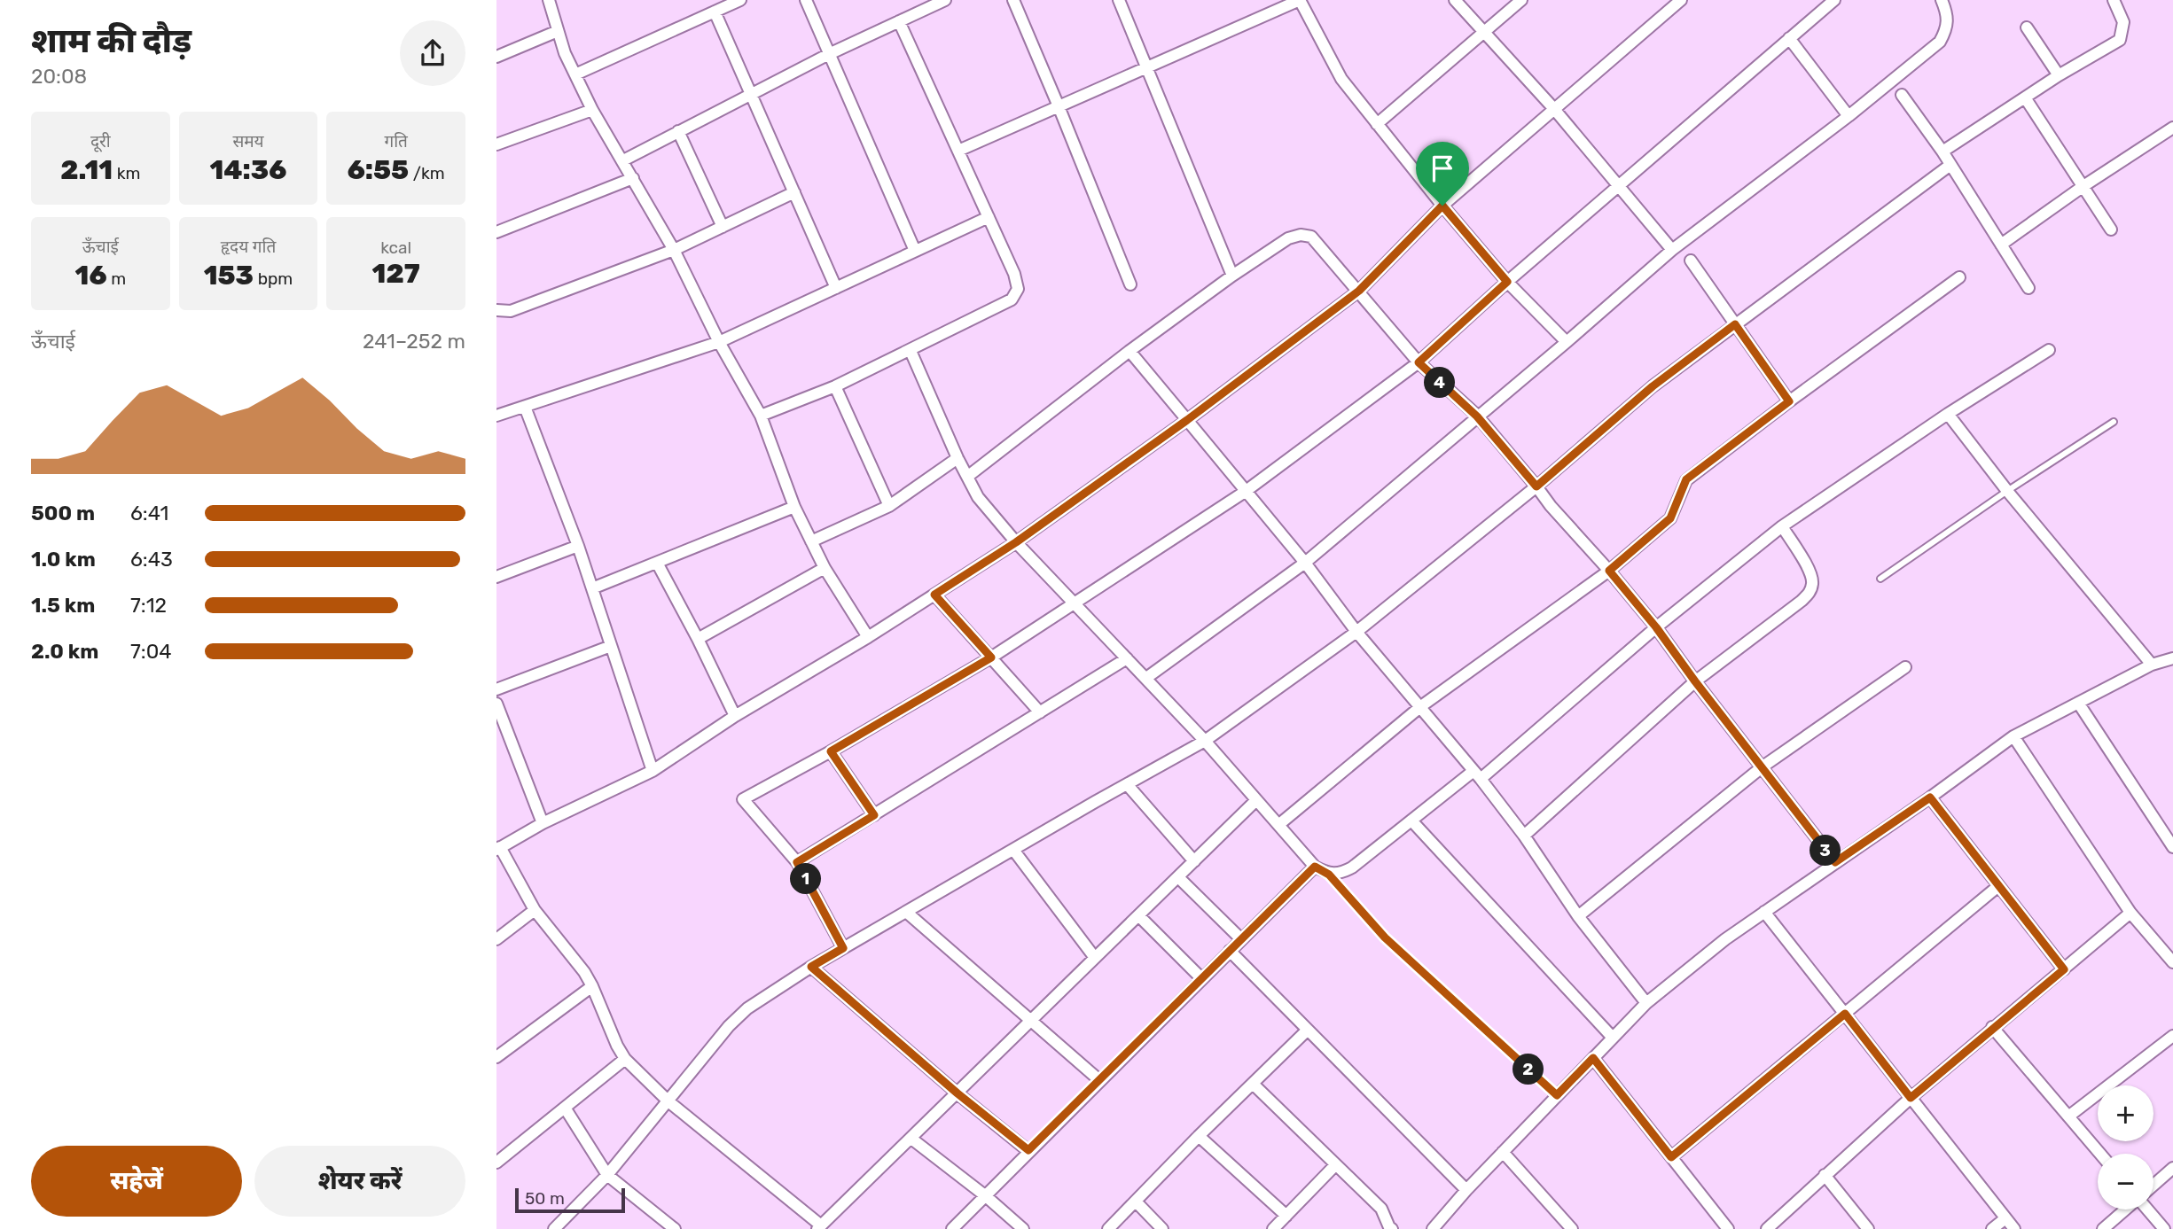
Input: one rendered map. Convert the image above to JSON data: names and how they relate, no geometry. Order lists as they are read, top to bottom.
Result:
{
  "scale_bar": "50 m",
  "page": {
    "heading": ["शाम की दौड़", "20:08"],
    "stats": [
      ["दूरी", "2.11 km"],
      ["समय", "14:36"],
      ["गति", "6:55 /km"],
      ["ऊँचाई", "16 m"],
      ["हृदय गति", "153 bpm"],
      ["kcal", "127"]
    ],
    "chart": ["ऊँचाई", "241–252 m"],
    "pins": [
      "4",
      "3",
      "1",
      "2"
    ],
    "list": [
      {
        "name": "500 m",
        "note": "6:41"
      },
      {
        "name": "1.0 km",
        "note": "6:43"
      },
      {
        "name": "1.5 km",
        "note": "7:12"
      },
      {
        "name": "2.0 km",
        "note": "7:04"
      }
    ],
    "map_buttons": ["+", "−"],
    "buttons": ["सहेजें", "शेयर करें"],
    "scale": "50 m"
  }
}
